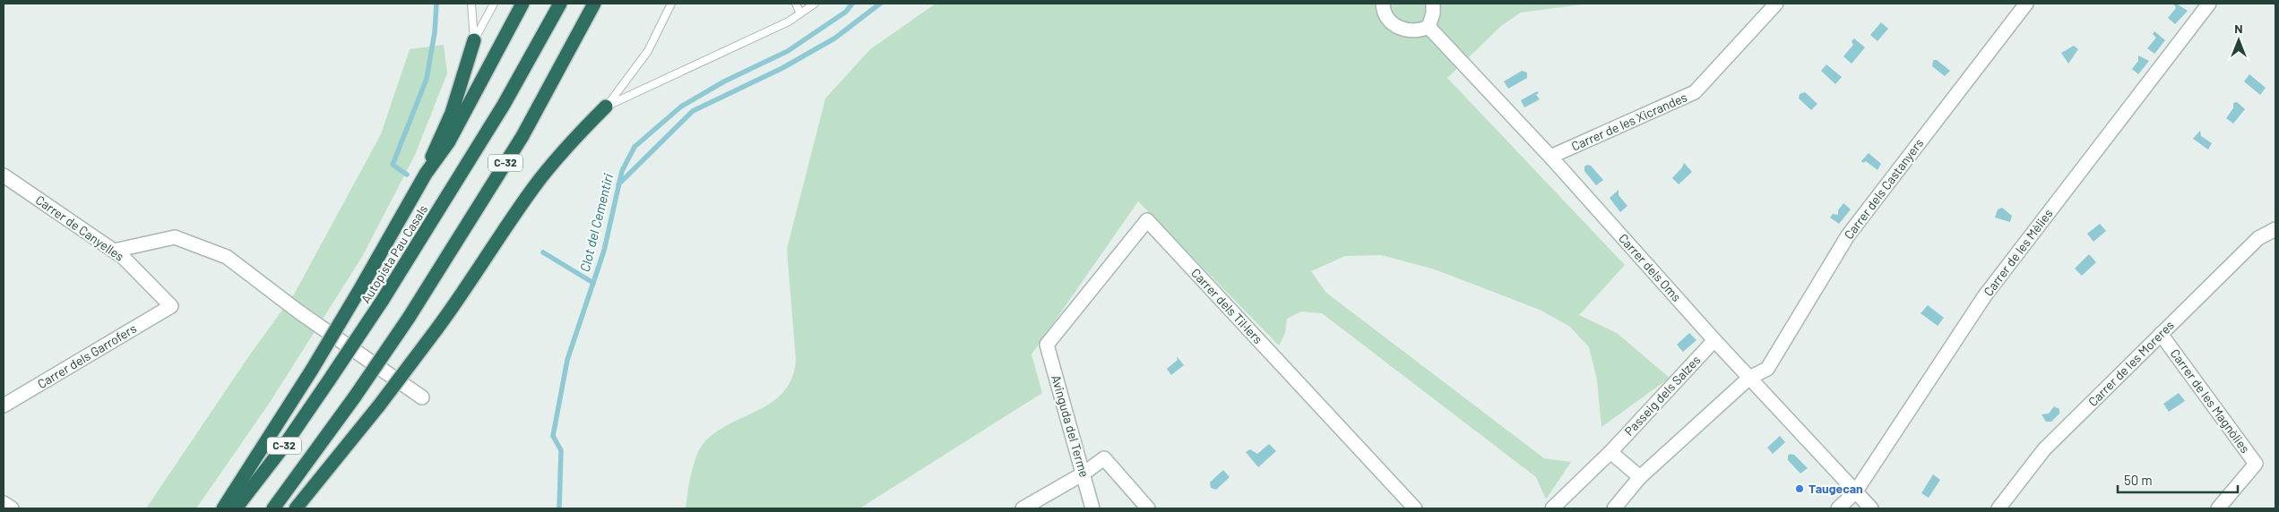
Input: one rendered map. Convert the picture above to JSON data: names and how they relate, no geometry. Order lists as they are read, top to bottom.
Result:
{
  "streets": {
    "highway": ["C-32", "Autopista Pau Casals"],
    "street": [
      "Carrer de les Xicrandes",
      "Carrer dels Castanyers",
      "Carrer de Canyelles",
      "Carrer de les Mèlies",
      "Carrer dels Oms",
      "Carrer dels Til·lers",
      "Carrer dels Garrofers",
      "Carrer de les Moreres",
      "Passeig dels Salzes",
      "Carrer de les Magnòlies",
      "Avinguda del Terme"
    ]
  },
  "crossings": [
    ["Carrer de les Xicrandes", "Carrer dels Oms"],
    ["Carrer dels Castanyers", "Carrer dels Oms"],
    ["Carrer de Canyelles", "Carrer dels Garrofers"],
    ["Carrer de les Mèlies", "Carrer dels Oms"],
    ["Carrer dels Oms", "Passeig dels Salzes"],
    ["Carrer dels Til·lers", "Avinguda del Terme"],
    ["Carrer de les Moreres", "Carrer de les Magnòlies"]
  ],
  "water": ["Clot del Cementiri"],
  "places": ["Taugecan"],
  "scale_bar": "50 m",
  "north": "top"
}
